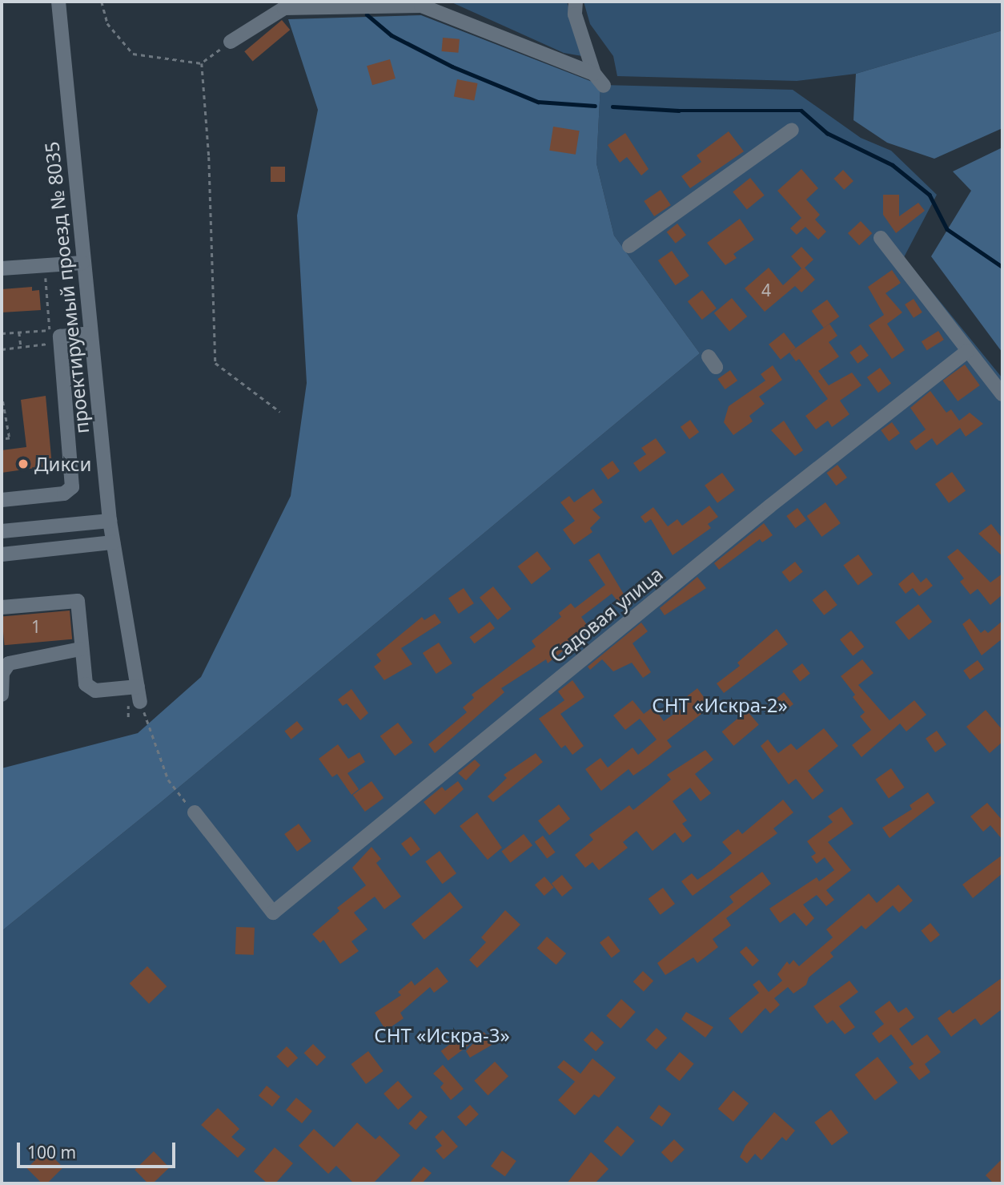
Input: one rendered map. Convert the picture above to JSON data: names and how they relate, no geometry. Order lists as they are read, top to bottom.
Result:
{
  "streets": {
    "street": ["проектируемый проезд № 8035", "Садовая улица"]
  },
  "parks": ["СНТ «Искра-2»", "СНТ «Искра-3»"],
  "places": ["Дикси"],
  "house_numbers": ["4", "1"],
  "scale_bar": "100 m"
}
